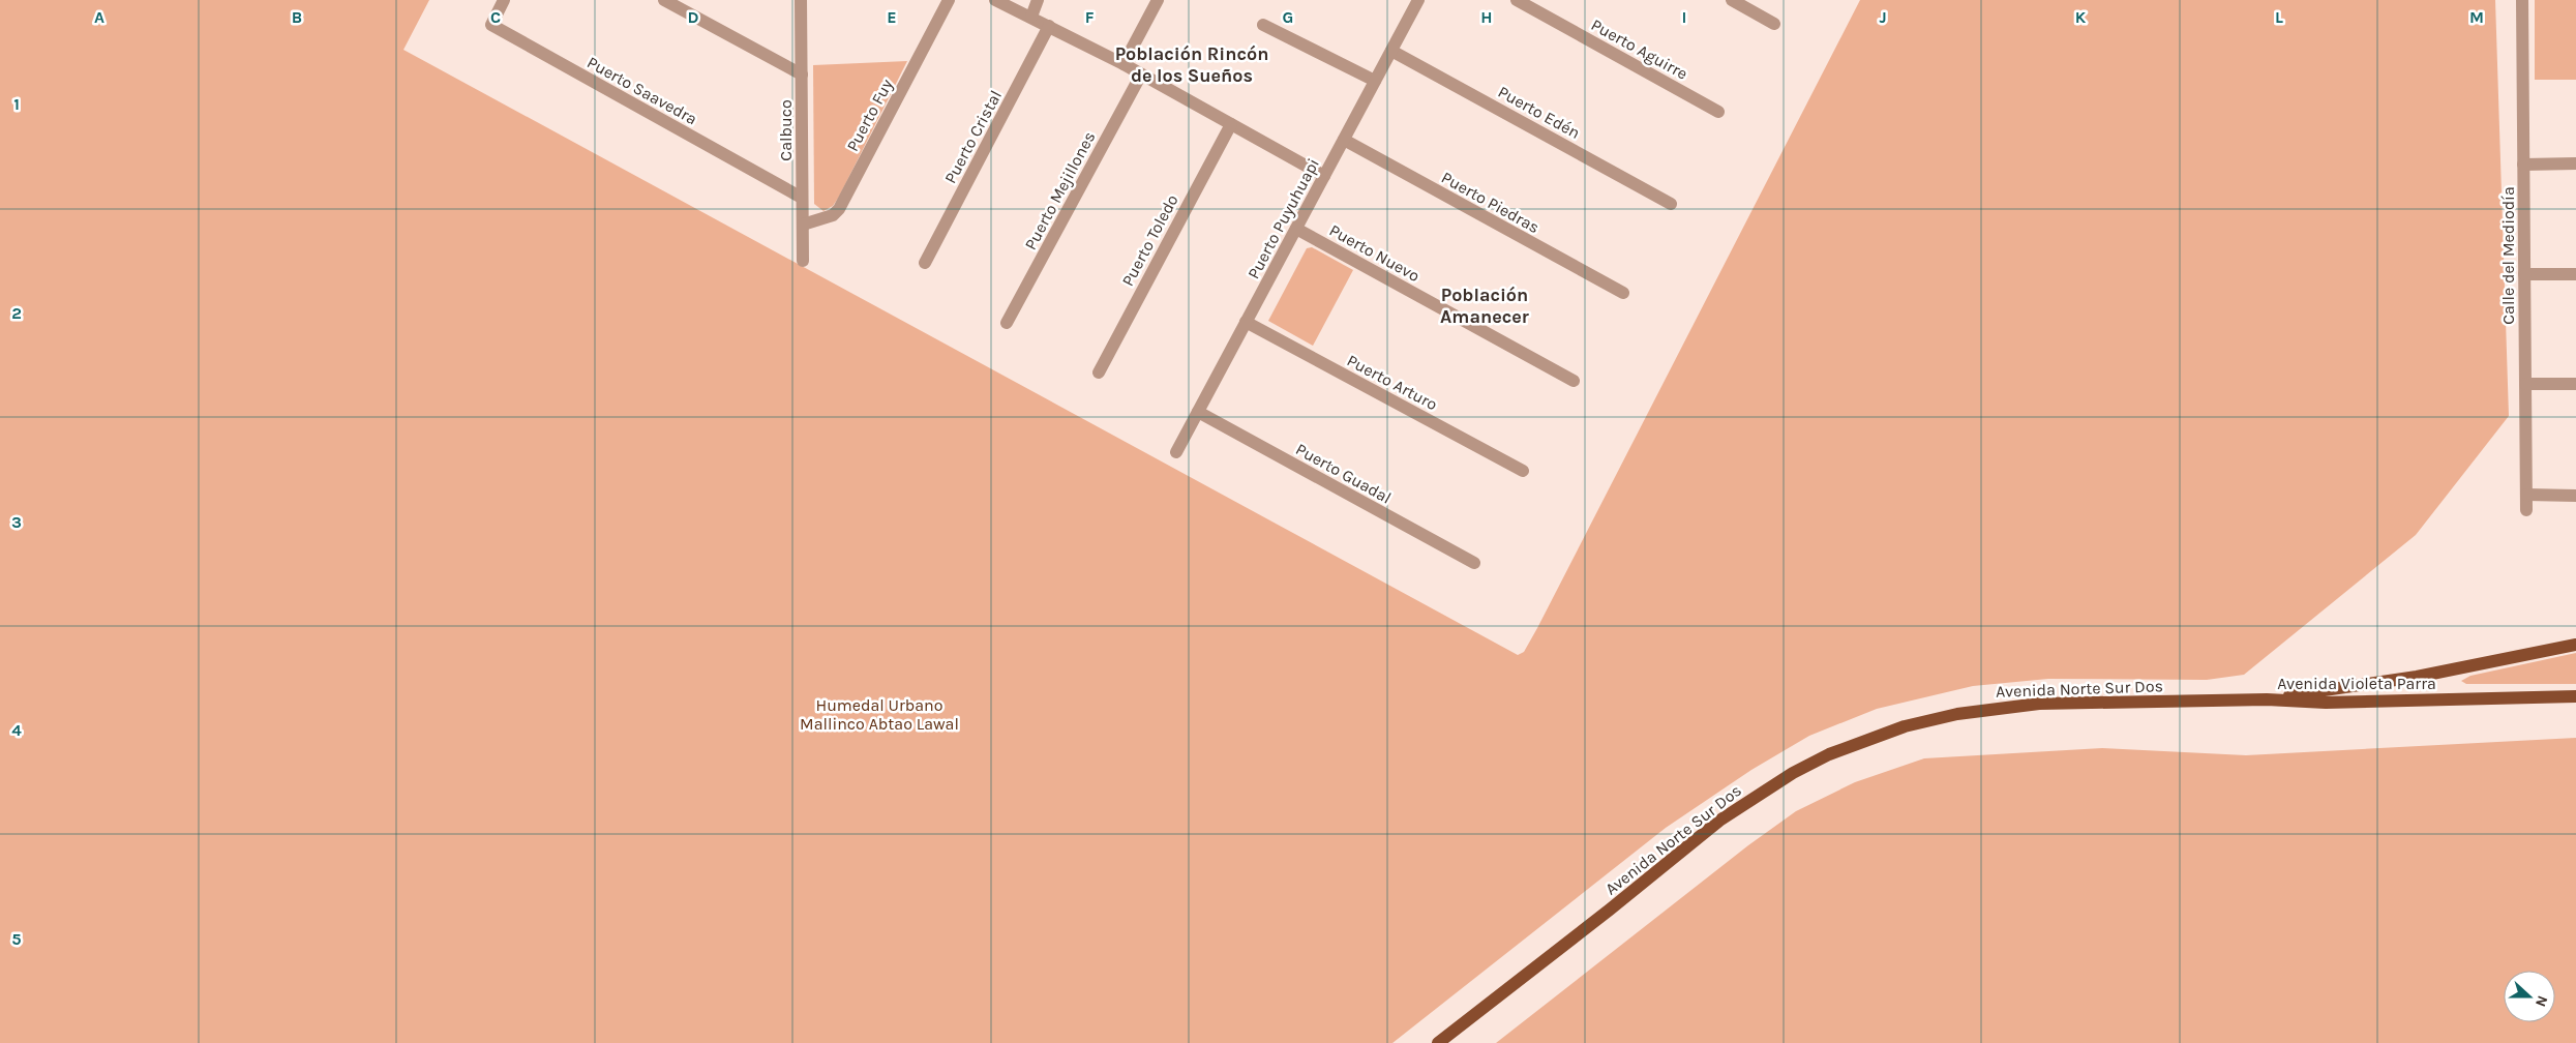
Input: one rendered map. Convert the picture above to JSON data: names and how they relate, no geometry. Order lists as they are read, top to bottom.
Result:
{
  "streets": {
    "main road": ["Avenida Violeta Parra", "Avenida Norte Sur Dos"],
    "street": [
      "Puerto Aguirre",
      "Puerto Saavedra",
      "Puerto Edén",
      "Puerto Fuy",
      "Calbuco",
      "Puerto Cristal",
      "Puerto Mejillones",
      "Puerto Piedras",
      "Puerto Puyuhuapi",
      "Puerto Toledo",
      "Puerto Nuevo",
      "Calle del Mediodía",
      "Puerto Arturo",
      "Puerto Guadal"
    ]
  },
  "crossings": [
    ["Puerto Saavedra", "Calbuco"],
    ["Puerto Edén", "Puerto Puyuhuapi"],
    ["Puerto Fuy", "Calbuco"],
    ["Puerto Piedras", "Puerto Puyuhuapi"],
    ["Puerto Puyuhuapi", "Puerto Nuevo"],
    ["Puerto Puyuhuapi", "Puerto Arturo"],
    ["Puerto Puyuhuapi", "Puerto Guadal"],
    ["Avenida Violeta Parra", "Avenida Norte Sur Dos"]
  ],
  "districts": ["Población Rincón de los Sueños", "Población Amanecer"],
  "parks": ["Humedal Urbano Mallinco Abtao Lawal"],
  "north": "right",
  "grid": {
    "columns": [
      "A",
      "B",
      "C",
      "D",
      "E",
      "F",
      "G",
      "H",
      "I",
      "J",
      "K",
      "L",
      "M"
    ],
    "rows": [
      "1",
      "2",
      "3",
      "4",
      "5"
    ]
  }
}
